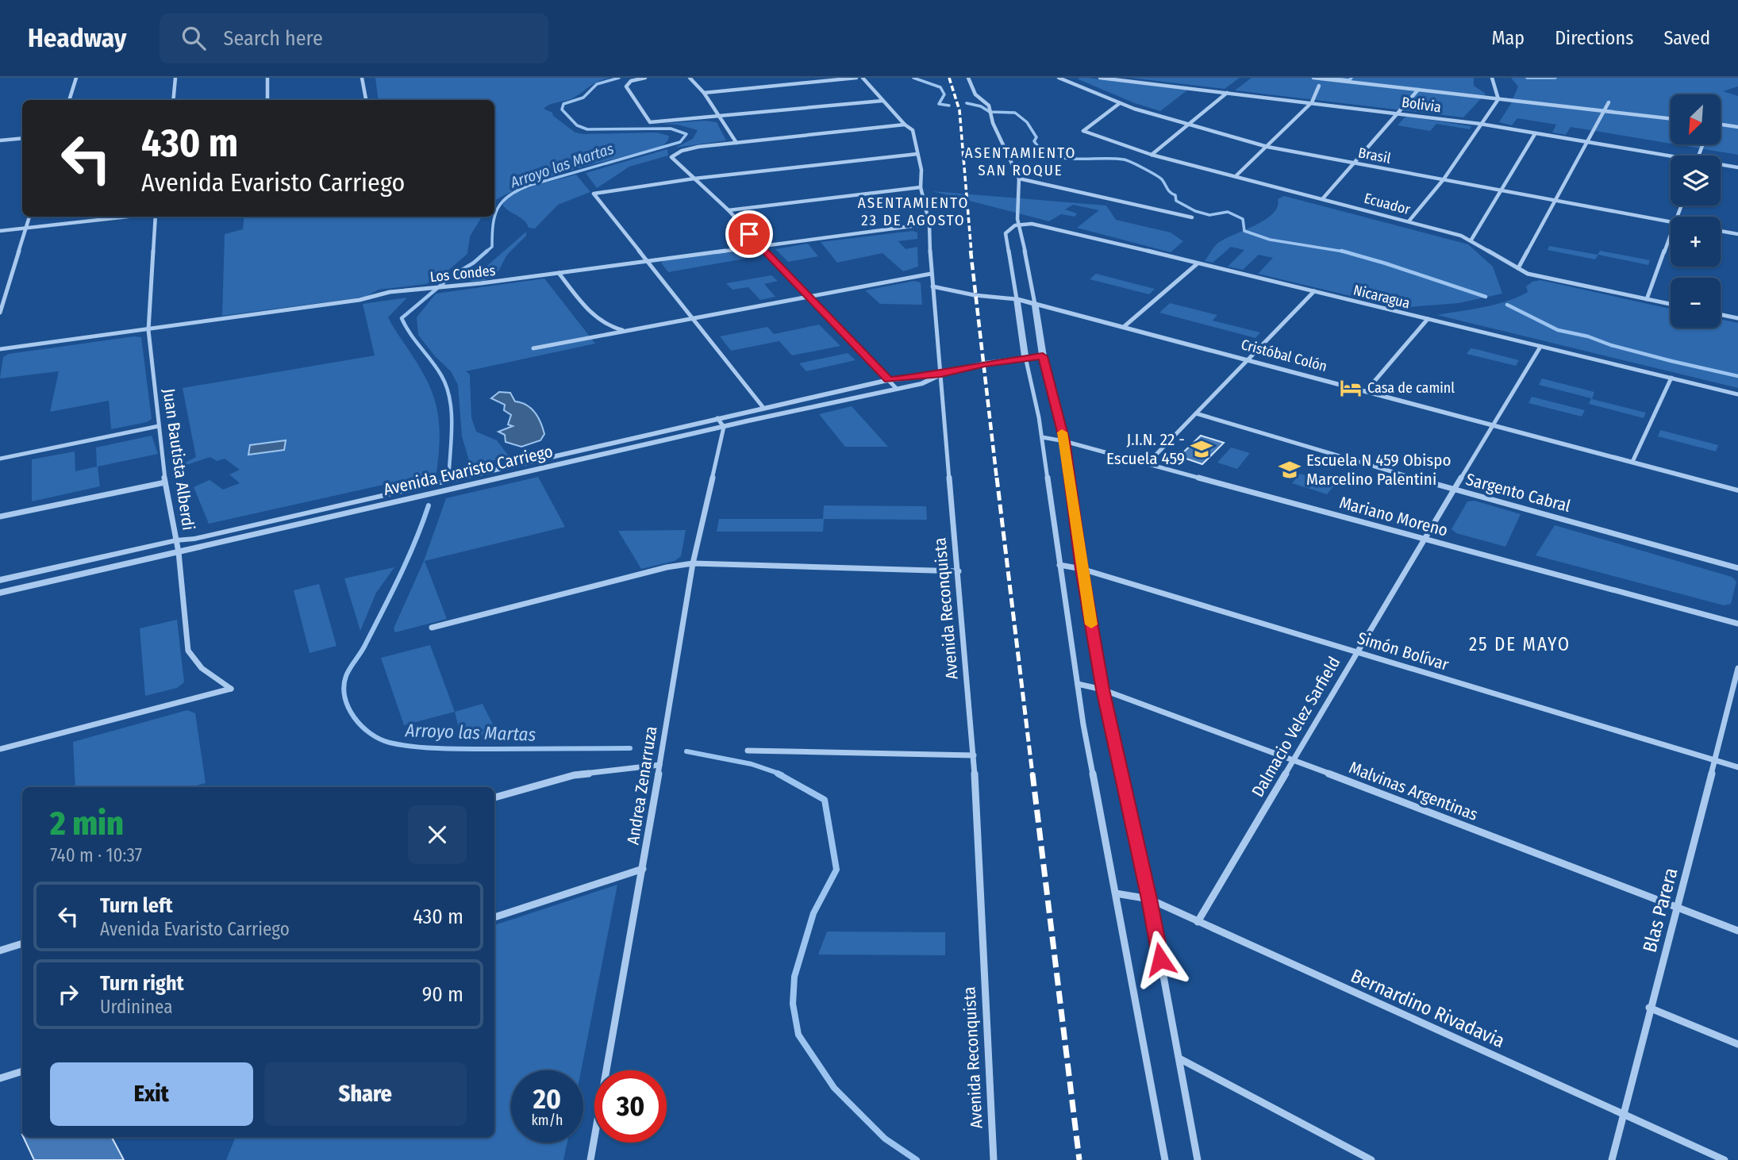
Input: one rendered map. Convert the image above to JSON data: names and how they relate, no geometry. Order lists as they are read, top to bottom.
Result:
{
  "streets": {
    "street": [
      "Bolivia",
      "Brasil",
      "Ecuador",
      "Los Condes",
      "Nicaragua",
      "Cristóbal Colón",
      "Juan Bautista Alberdi",
      "Avenida Evaristo Carriego",
      "Sargento Cabral",
      "Mariano Moreno",
      "Avenida Reconquista",
      "Simón Bolívar",
      "Dalmacio Velez Sarfield",
      "Andrea Zenarruza",
      "Malvinas Argentinas",
      "Blas Parera",
      "Bernardino Rivadavia"
    ]
  },
  "crossings": [
    ["Brasil", "Ecuador"],
    ["Los Condes", "Juan Bautista Alberdi"],
    ["Los Condes", "Avenida Reconquista"],
    ["Nicaragua", "Dalmacio Velez Sarfield"],
    ["Cristóbal Colón", "Dalmacio Velez Sarfield"],
    ["Juan Bautista Alberdi", "Avenida Evaristo Carriego"],
    ["Avenida Evaristo Carriego", "Avenida Reconquista"],
    ["Avenida Evaristo Carriego", "Andrea Zenarruza"],
    ["Sargento Cabral", "Dalmacio Velez Sarfield"],
    ["Mariano Moreno", "Dalmacio Velez Sarfield"],
    ["Simón Bolívar", "Dalmacio Velez Sarfield"],
    ["Simón Bolívar", "Blas Parera"],
    ["Dalmacio Velez Sarfield", "Malvinas Argentinas"],
    ["Dalmacio Velez Sarfield", "Bernardino Rivadavia"],
    ["Malvinas Argentinas", "Blas Parera"],
    ["Blas Parera", "Bernardino Rivadavia"]
  ],
  "districts": ["ASENTAMIENTO SAN ROQUE", "ASENTAMIENTO 23 DE AGOSTO", "25 DE MAYO"],
  "water": ["Arroyo las Martas"],
  "places": {
    "hotel": ["Casa de caminl"],
    "school or university": ["J.I.N. 22 - Escuela 459", "Escuela N 459 Obispo Marcelino Palentini"]
  },
  "north": "bottom left",
  "page": {
    "header": "Headway",
    "search": "Search here",
    "nav": ["Map", "Directions", "Saved"],
    "map_buttons": ["+", "−"],
    "turn": ["430 m", "Avenida Evaristo Carriego"],
    "heading": ["2 min", "740 m · 10:37"],
    "list": [
      {
        "name": "Turn left",
        "note": "Avenida Evaristo Carriego",
        "value": "430 m"
      },
      {
        "name": "Turn right",
        "note": "Urdininea",
        "value": "90 m"
      }
    ],
    "buttons": ["Exit", "Share"],
    "speed": "20 km/h",
    "limit": "30"
  }
}
